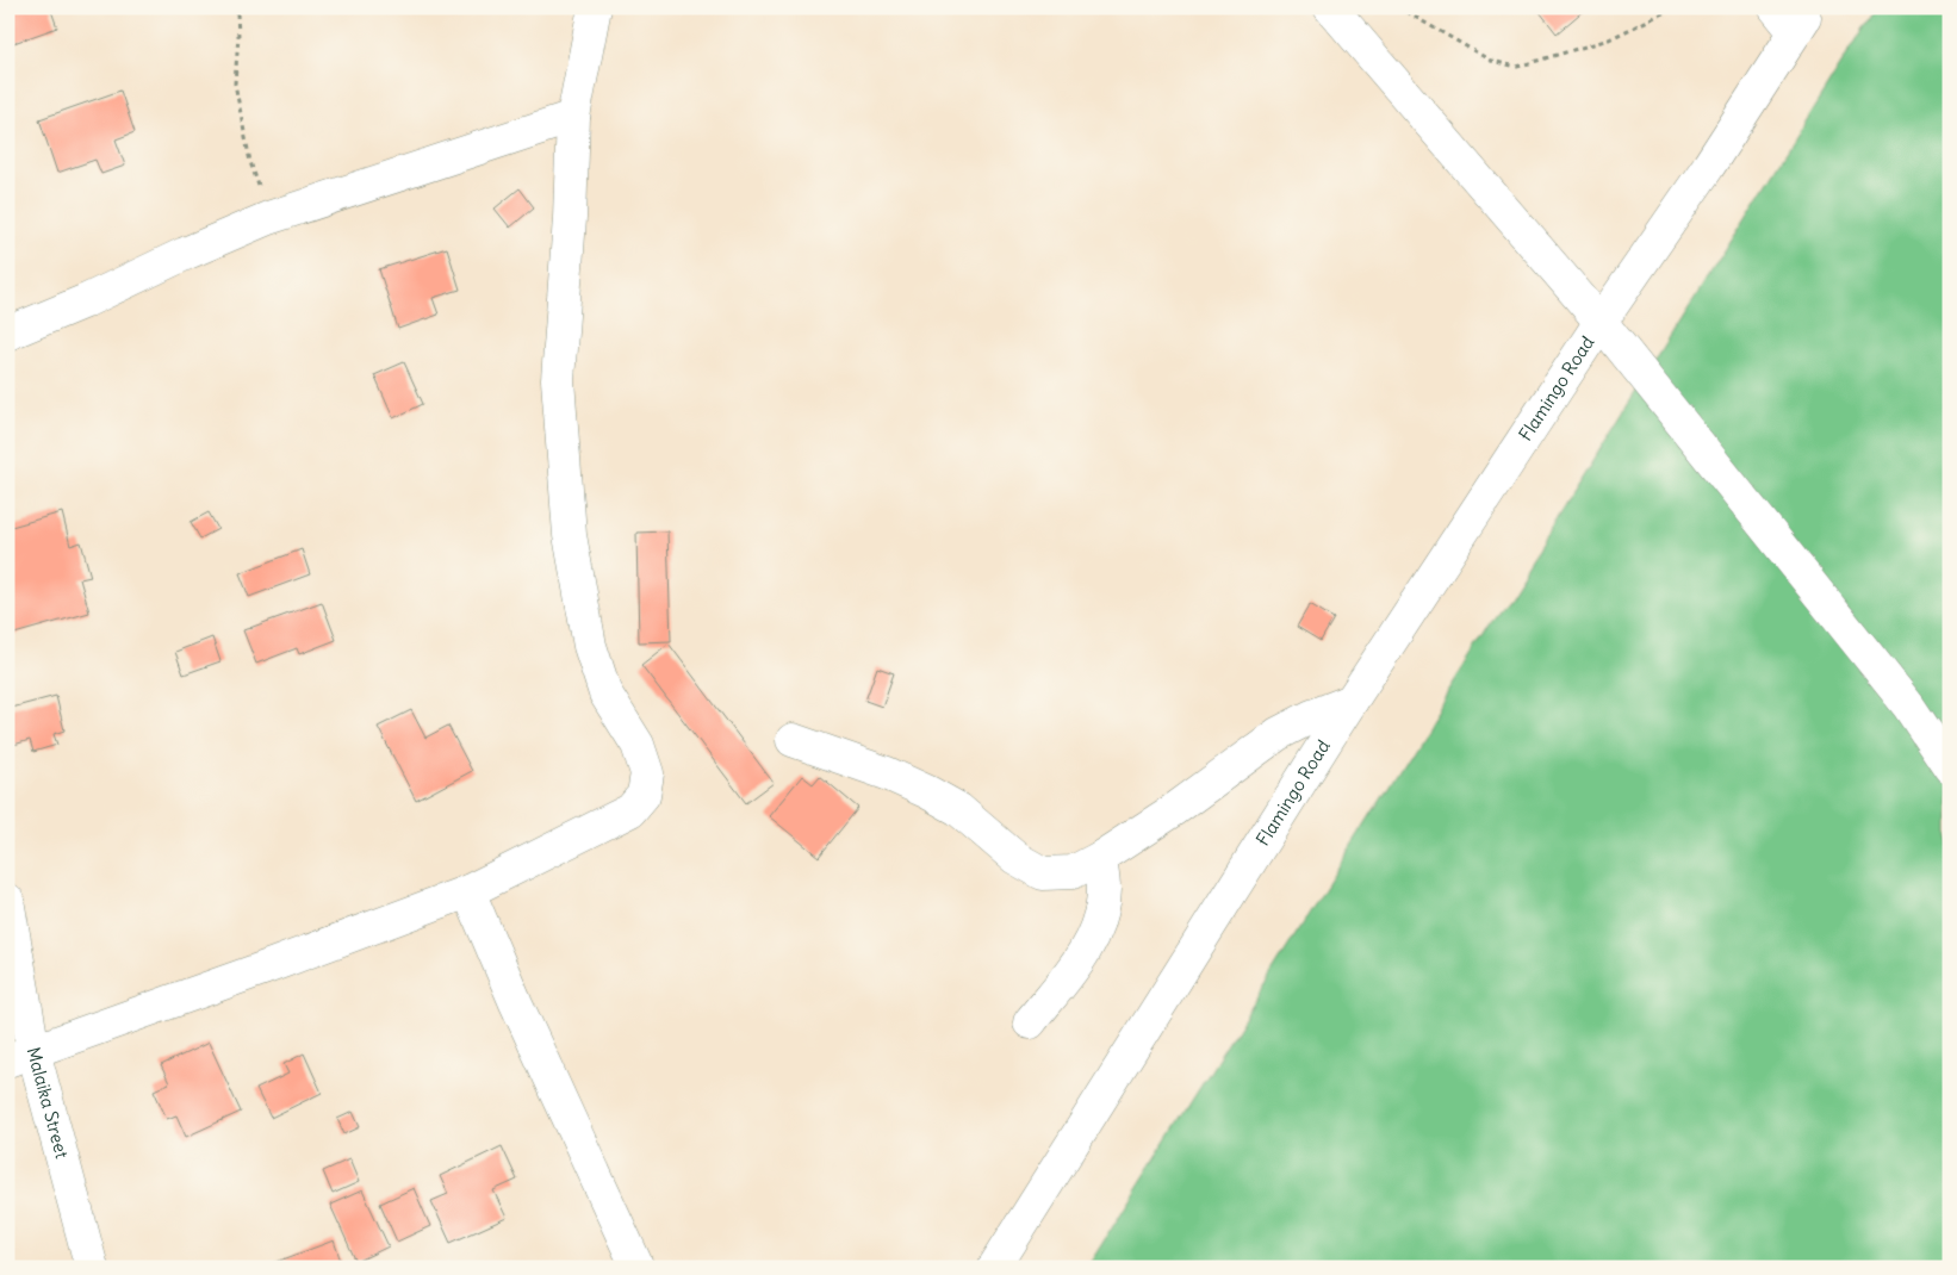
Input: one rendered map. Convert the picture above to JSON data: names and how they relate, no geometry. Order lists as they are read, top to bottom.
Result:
{
  "streets": {
    "street": ["Flamingo Road", "Malaika Street"]
  }
}
